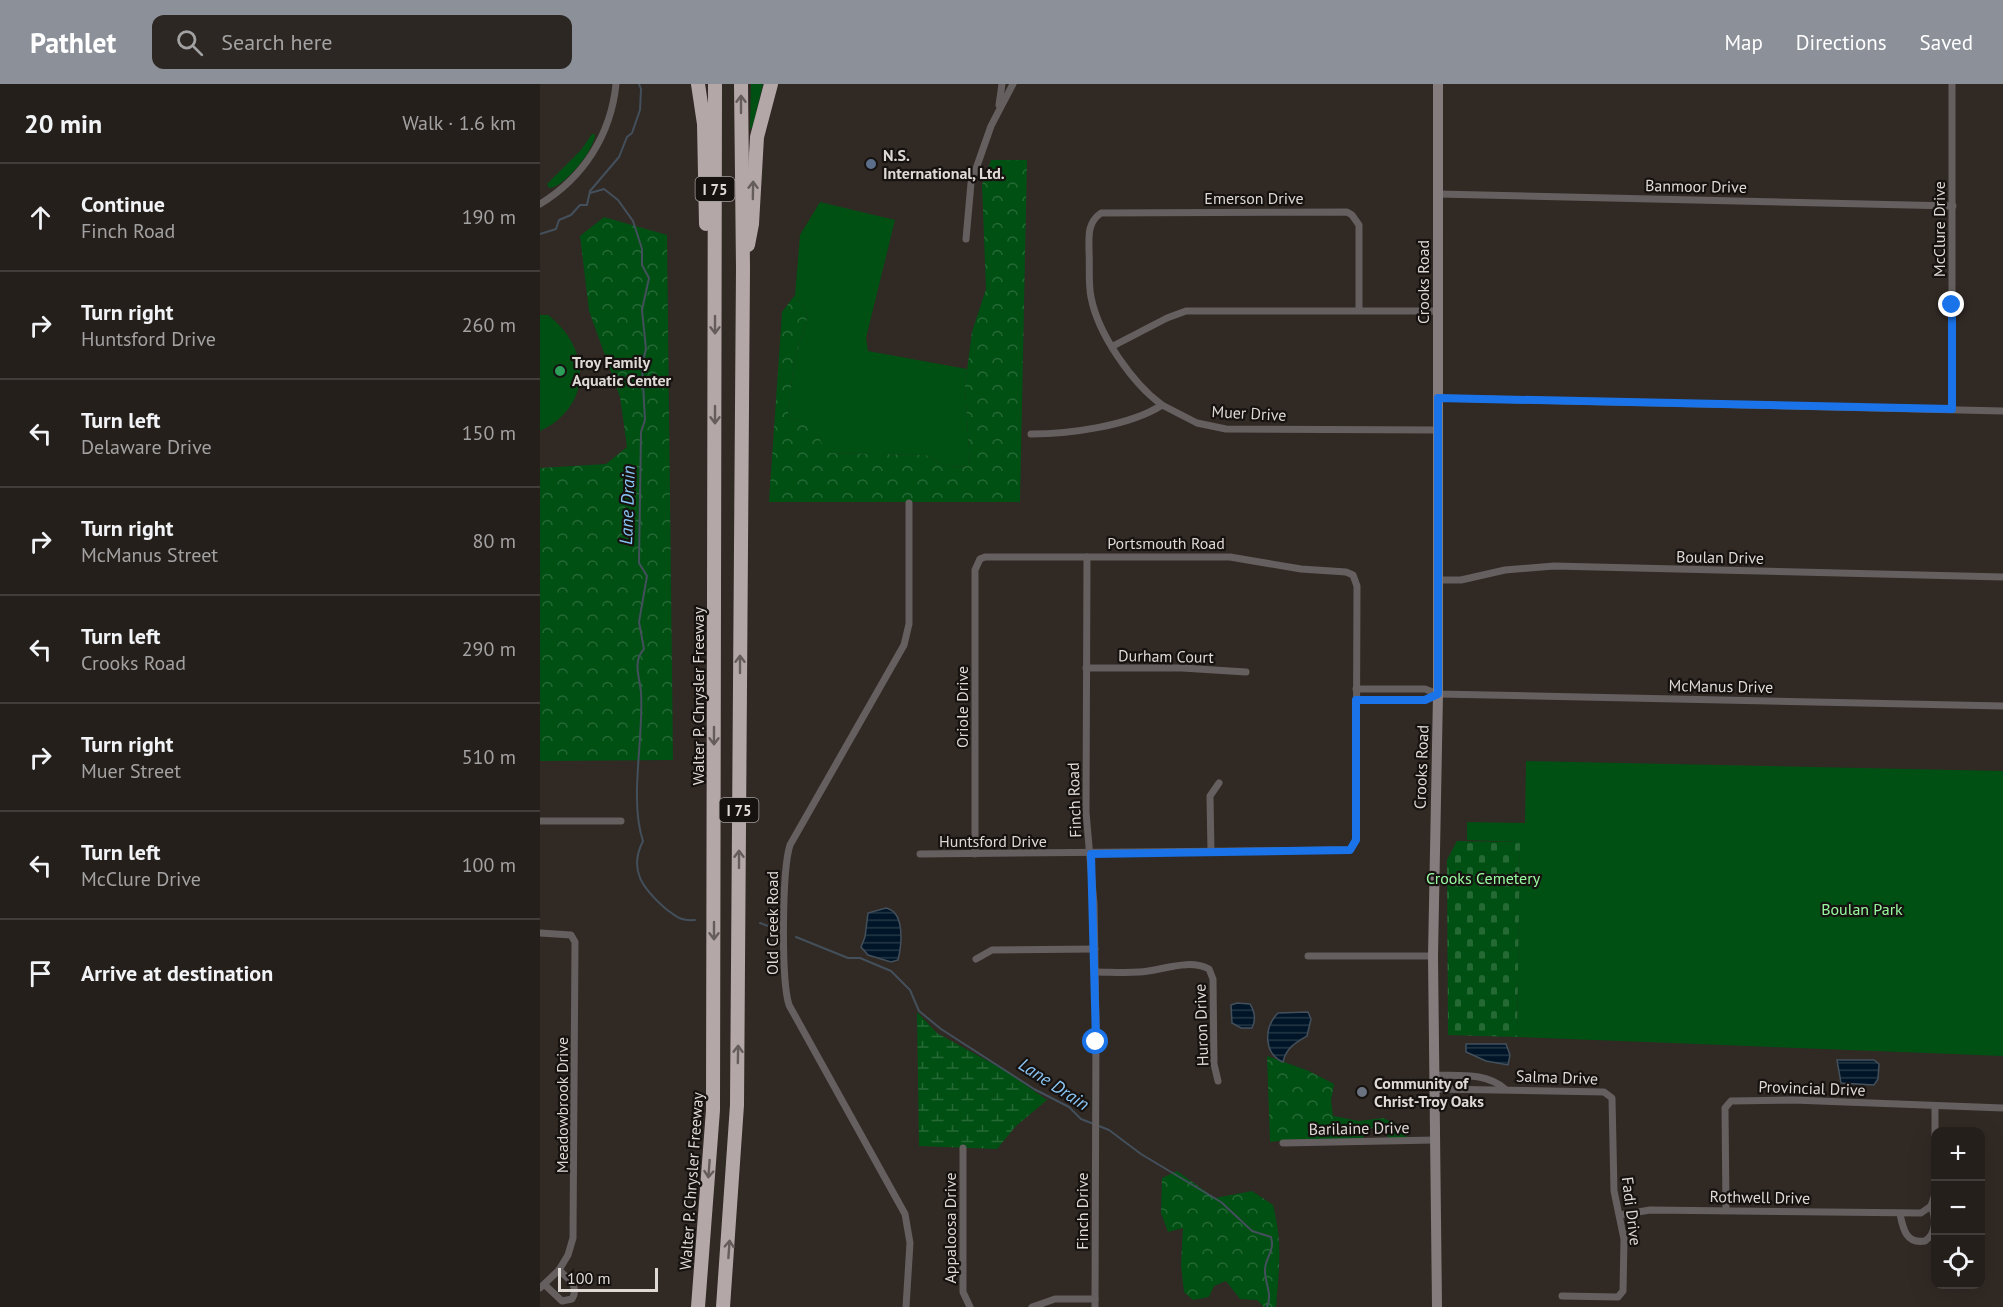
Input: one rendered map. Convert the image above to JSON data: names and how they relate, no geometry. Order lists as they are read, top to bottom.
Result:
{
  "streets": {
    "highway": ["I 75", "Walter P. Chrysler Freeway"],
    "main road": ["Crooks Road"],
    "street": [
      "Banmoor Drive",
      "Emerson Drive",
      "McClure Drive",
      "Muer Drive",
      "Portsmouth Road",
      "Boulan Drive",
      "Durham Court",
      "McManus Drive",
      "Oriole Drive",
      "Finch Road",
      "Huntsford Drive",
      "Old Creek Road",
      "Huron Drive",
      "Salma Drive",
      "Provincial Drive",
      "Meadowbrook Drive",
      "Barilaine Drive",
      "Rothwell Drive",
      "Finch Drive",
      "Fadi Drive",
      "Appaloosa Drive"
    ]
  },
  "crossings": [
    ["Banmoor Drive", "McClure Drive"],
    ["Banmoor Drive", "Crooks Road"],
    ["Emerson Drive", "Muer Drive"],
    ["Crooks Road", "Muer Drive"],
    ["Crooks Road", "Boulan Drive"],
    ["Crooks Road", "McManus Drive"],
    ["Crooks Road", "Salma Drive"],
    ["Crooks Road", "Barilaine Drive"],
    ["Portsmouth Road", "Oriole Drive"],
    ["Portsmouth Road", "Finch Road"],
    ["Durham Court", "Finch Road"],
    ["Oriole Drive", "Huntsford Drive"],
    ["Finch Road", "Huntsford Drive"],
    ["Finch Road", "Huron Drive"],
    ["Finch Road", "Finch Drive"],
    ["Salma Drive", "Fadi Drive"],
    ["Provincial Drive", "Rothwell Drive"],
    ["Rothwell Drive", "Fadi Drive"]
  ],
  "water": ["Lane Drain"],
  "parks": ["Crooks Cemetery", "Boulan Park"],
  "places": ["N.S. International, Ltd.", "Troy Family Aquatic Center", "Community of Christ-Troy Oaks"],
  "scale_bar": "100 m",
  "page": {
    "header": "Pathlet",
    "search": "Search here",
    "nav": ["Map", "Directions", "Saved"],
    "heading": ["20 min", "Walk · 1.6 km"],
    "list": [
      ["Continue", "Finch Road", "190 m"],
      ["Turn right", "Huntsford Drive", "260 m"],
      ["Turn left", "Delaware Drive", "150 m"],
      ["Turn right", "McManus Street", "80 m"],
      ["Turn left", "Crooks Road", "290 m"],
      ["Turn right", "Muer Street", "510 m"],
      ["Turn left", "McClure Drive", "100 m"],
      "Arrive at destination"
    ],
    "map_buttons": ["+", "−"],
    "scale": "100 m"
  }
}
